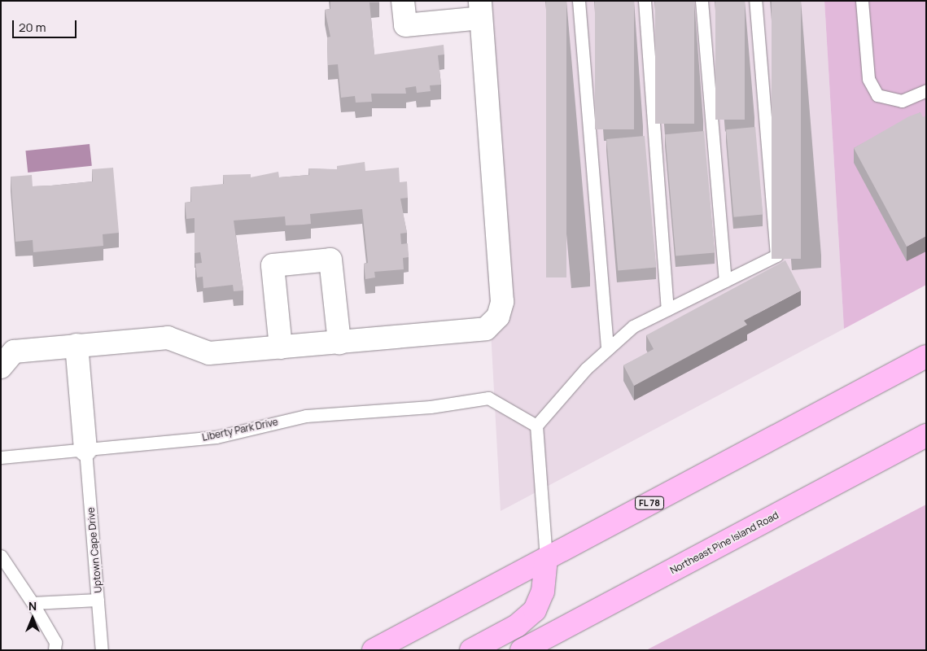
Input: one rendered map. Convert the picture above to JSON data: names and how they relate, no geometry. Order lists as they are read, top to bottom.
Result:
{
  "streets": {
    "main road": ["FL 78", "Northeast Pine Island Road"],
    "lane": ["Liberty Park Drive", "Uptown Cape Drive"]
  },
  "crossings": [
    ["Liberty Park Drive", "Uptown Cape Drive"]
  ],
  "scale_bar": "20 m",
  "north": "top"
}
